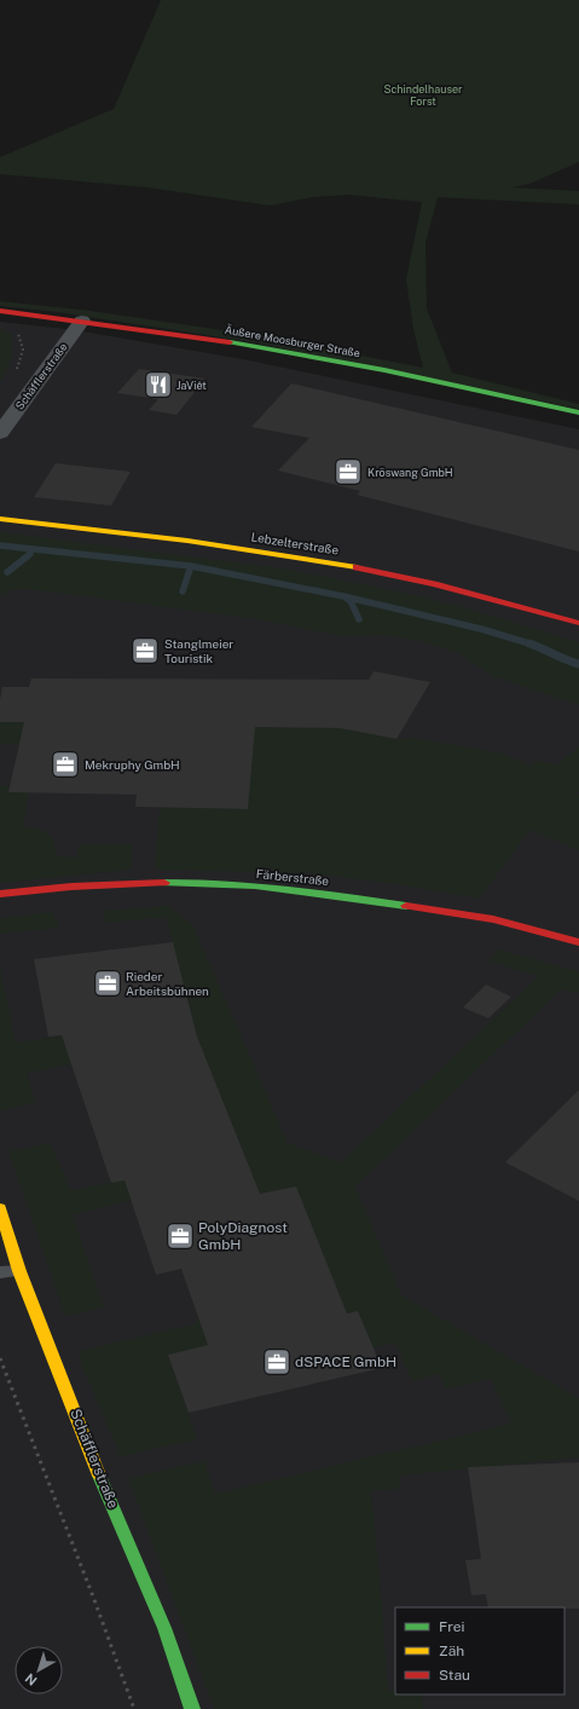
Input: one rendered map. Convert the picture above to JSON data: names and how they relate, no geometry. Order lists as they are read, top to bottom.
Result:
{
  "streets": {
    "street": [
      "Äußere Moosburger Straße",
      "Schäfflerstraße",
      "Lebzelterstraße",
      "Färberstraße"
    ]
  },
  "crossings": [
    ["Äußere Moosburger Straße", "Schäfflerstraße"]
  ],
  "parks": ["Schindelhauser Forst"],
  "places": {
    "restaurant": ["JaViêt"],
    "office": [
      "Kröswang GmbH",
      "Stanglmeier Touristik",
      "Mekruphy GmbH",
      "Rieder Arbeitsbühnen",
      "PolyDiagnost GmbH",
      "dSPACE GmbH"
    ]
  },
  "legend": ["Frei", "Zäh", "Stau"],
  "north": "bottom left"
}
